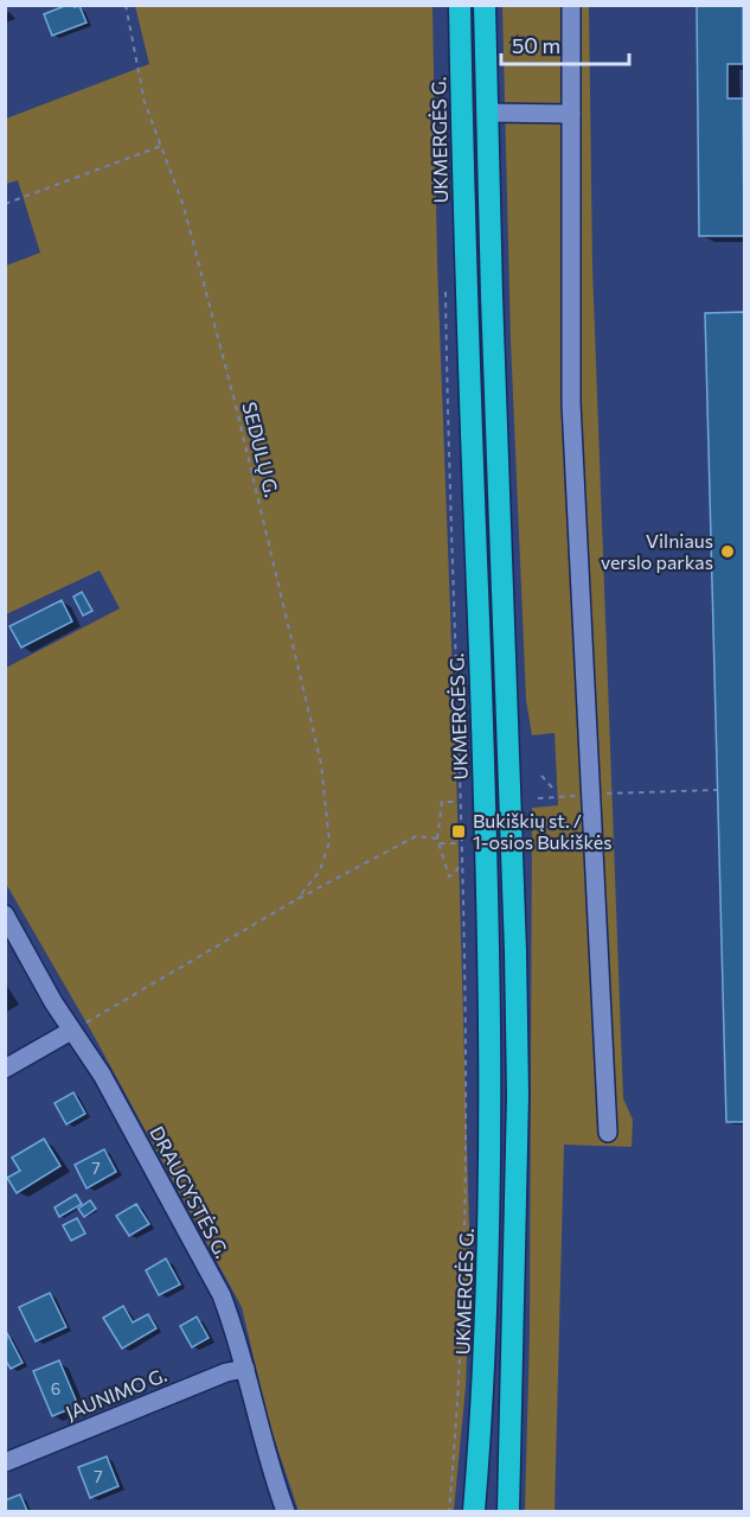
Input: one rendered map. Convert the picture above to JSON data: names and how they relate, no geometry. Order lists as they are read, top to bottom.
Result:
{
  "streets": {
    "highway": ["UKMERGĖS G."],
    "street": ["DRAUGYSTĖS G.", "JAUNIMO G."],
    "path": ["SEDULŲ G."]
  },
  "crossings": [
    ["DRAUGYSTĖS G.", "JAUNIMO G."]
  ],
  "places": {
    "other": ["Vilniaus verslo parkas"],
    "transit": ["Bukiškių st. / 1-osios Bukiškės"]
  },
  "house_numbers": ["7", "6", "7"],
  "scale_bar": "50 m"
}
